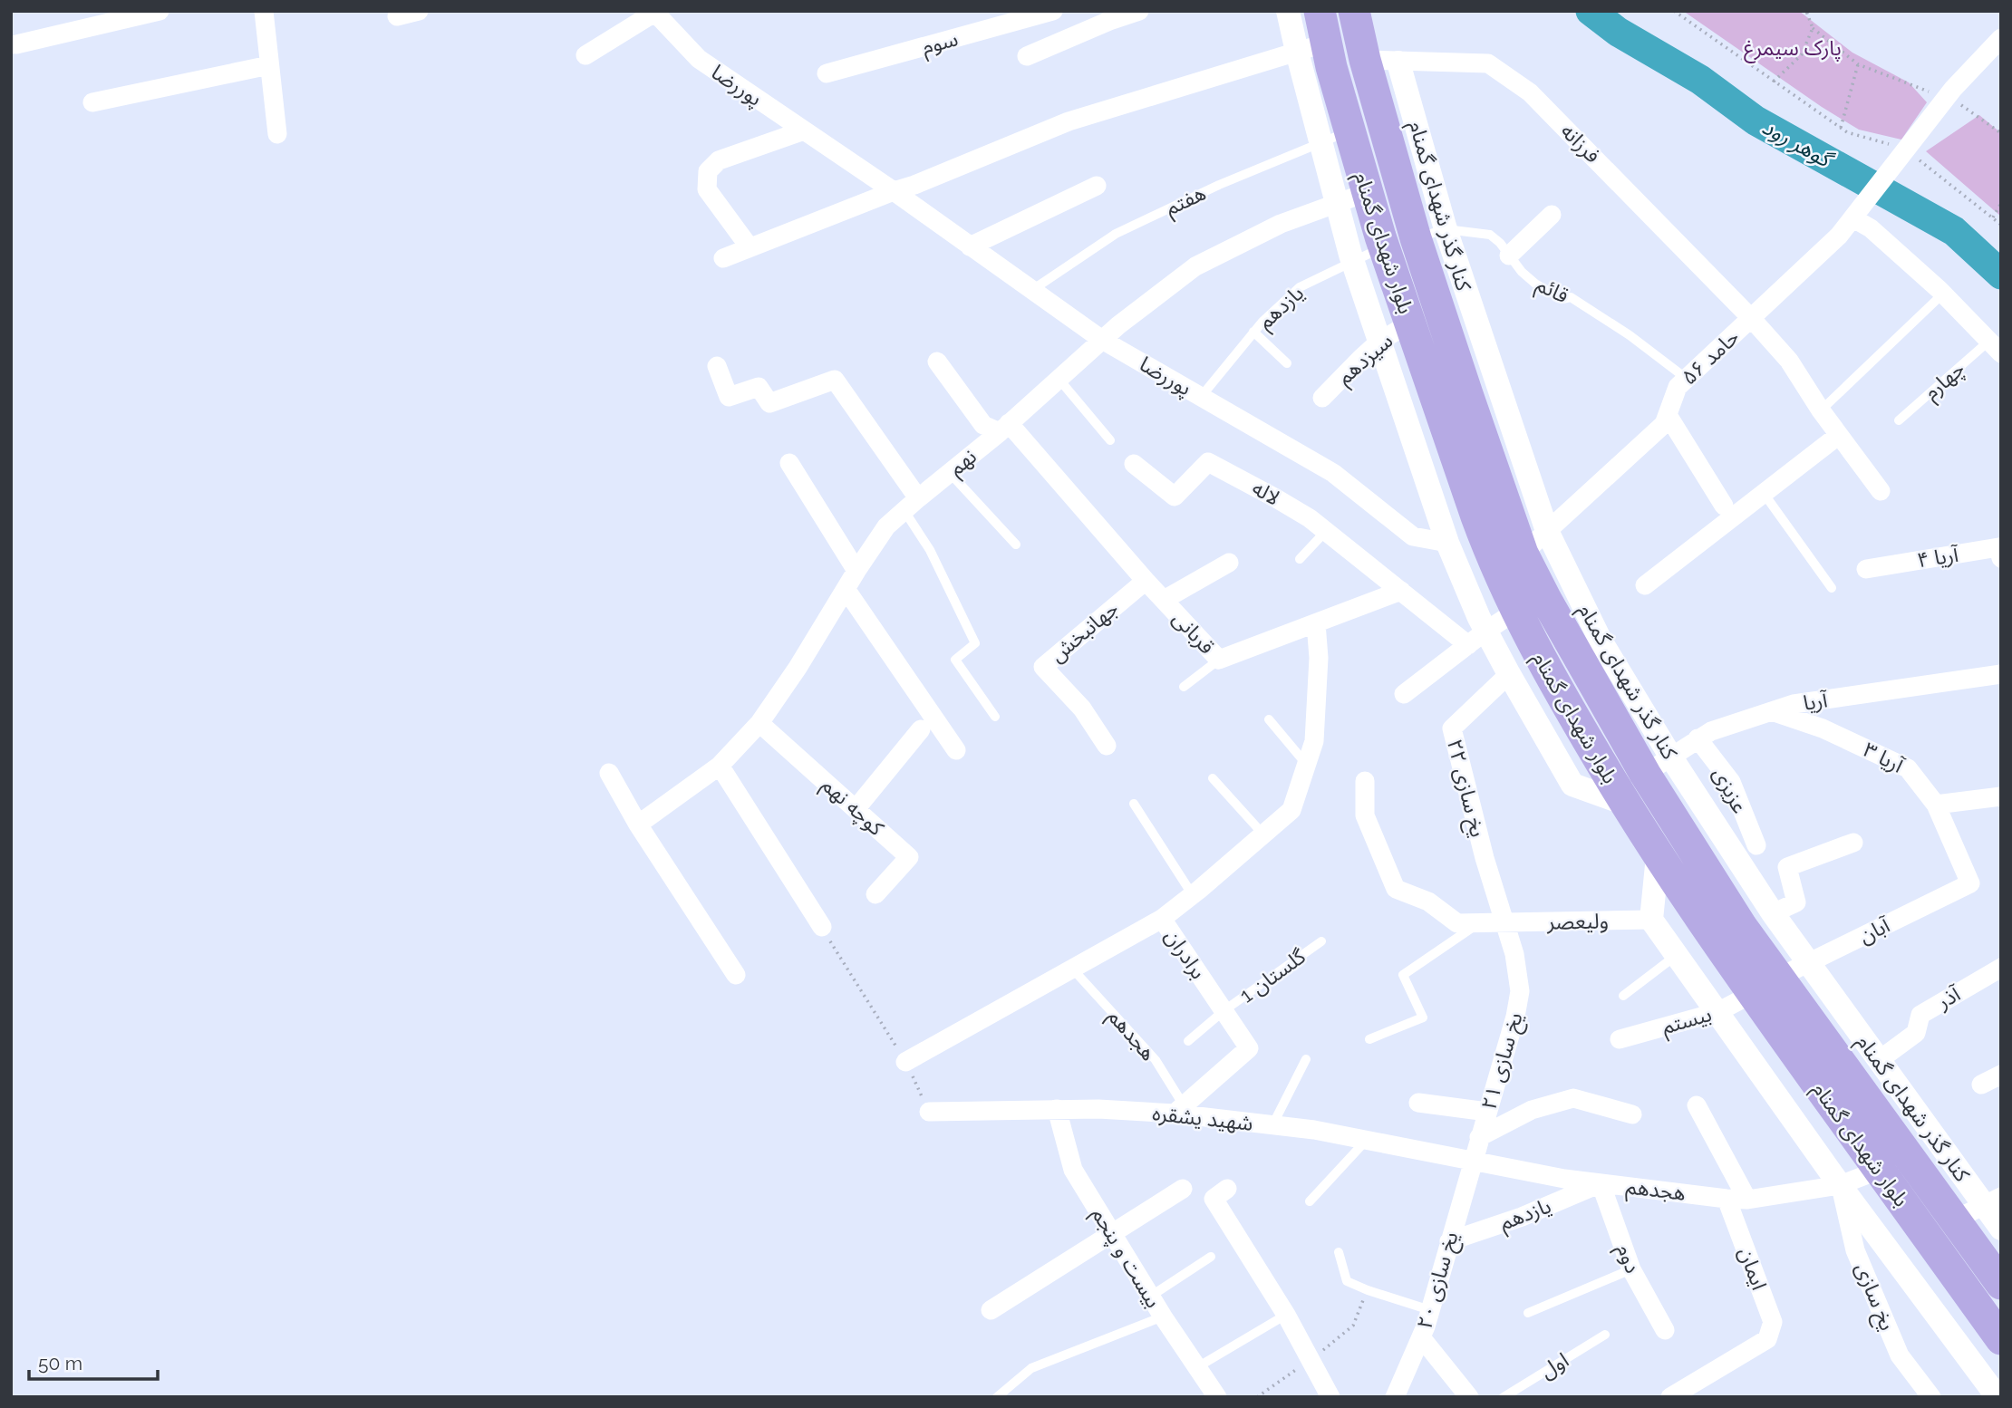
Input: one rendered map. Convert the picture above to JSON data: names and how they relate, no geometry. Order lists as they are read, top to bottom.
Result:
{
  "streets": {
    "highway": ["بلوار شهدای گمنام"],
    "street": [
      "سوم",
      "پوررضا",
      "فرزانه",
      "کنار گذر شهدای گمنام",
      "یازدهم",
      "حامد ۵۶",
      "سیزدهم",
      "نهم",
      "لاله",
      "آریا ۴",
      "جهانبخش",
      "قربانی",
      "آریا",
      "آریا ۳",
      "یخ سازی ۲۲",
      "عزیزی",
      "کوچه نهم",
      "ولیعصر",
      "آبان",
      "برادران",
      "آذر",
      "بیستم",
      "هجدهم",
      "یخ سازی ۲۱",
      "شهید یشقره",
      "بیست و پنجم",
      "دوم",
      "ایمان",
      "یخ سازی ۲۰",
      "یخ سازی"
    ],
    "lane": [
      "هفتم",
      "قائم",
      "چهارم",
      "گلستان 1",
      "اول"
    ]
  },
  "crossings": [
    ["پوررضا", "هفتم"],
    ["پوررضا", "یازدهم"],
    ["پوررضا", "نهم"],
    ["فرزانه", "کنار گذر شهدای گمنام"],
    ["فرزانه", "بلوار شهدای گمنام"],
    ["فرزانه", "حامد ۵۶"],
    ["هفتم", "بلوار شهدای گمنام"],
    ["کنار گذر شهدای گمنام", "قائم"],
    ["کنار گذر شهدای گمنام", "حامد ۵۶"],
    ["کنار گذر شهدای گمنام", "آریا"],
    ["کنار گذر شهدای گمنام", "آبان"],
    ["کنار گذر شهدای گمنام", "آذر"],
    ["بلوار شهدای گمنام", "قائم"],
    ["بلوار شهدای گمنام", "یازدهم"],
    ["بلوار شهدای گمنام", "حامد ۵۶"],
    ["بلوار شهدای گمنام", "سیزدهم"],
    ["بلوار شهدای گمنام", "نهم"],
    ["بلوار شهدای گمنام", "آریا"],
    ["بلوار شهدای گمنام", "آبان"],
    ["بلوار شهدای گمنام", "بیستم"],
    ["بلوار شهدای گمنام", "هجدهم"],
    ["قائم", "حامد ۵۶"],
    ["یازدهم", "هجدهم"],
    ["یازدهم", "دوم"],
    ["یازدهم", "یخ سازی ۲۰"],
    ["نهم", "قربانی"],
    ["نهم", "کوچه نهم"],
    ["لاله", "قربانی"],
    ["جهانبخش", "قربانی"],
    ["آریا", "آریا ۳"],
    ["آریا", "عزیزی"],
    ["آریا ۳", "آبان"],
    ["یخ سازی ۲۲", "ولیعصر"],
    ["یخ سازی ۲۲", "یخ سازی ۲۱"],
    ["ولیعصر", "یخ سازی ۲۱"],
    ["برادران", "گلستان 1"],
    ["برادران", "هجدهم"],
    ["برادران", "شهید یشقره"],
    ["هجدهم", "یخ سازی ۲۱"],
    ["هجدهم", "شهید یشقره"],
    ["هجدهم", "دوم"],
    ["هجدهم", "ایمان"],
    ["هجدهم", "یخ سازی ۲۰"],
    ["هجدهم", "یخ سازی"],
    ["یخ سازی ۲۱", "شهید یشقره"],
    ["یخ سازی ۲۱", "یخ سازی ۲۰"],
    ["شهید یشقره", "بیست و پنجم"],
    ["شهید یشقره", "یخ سازی ۲۰"]
  ],
  "water": ["گوهر رود"],
  "parks": ["پارک سیمرغ"],
  "scale_bar": "50 m"
}
